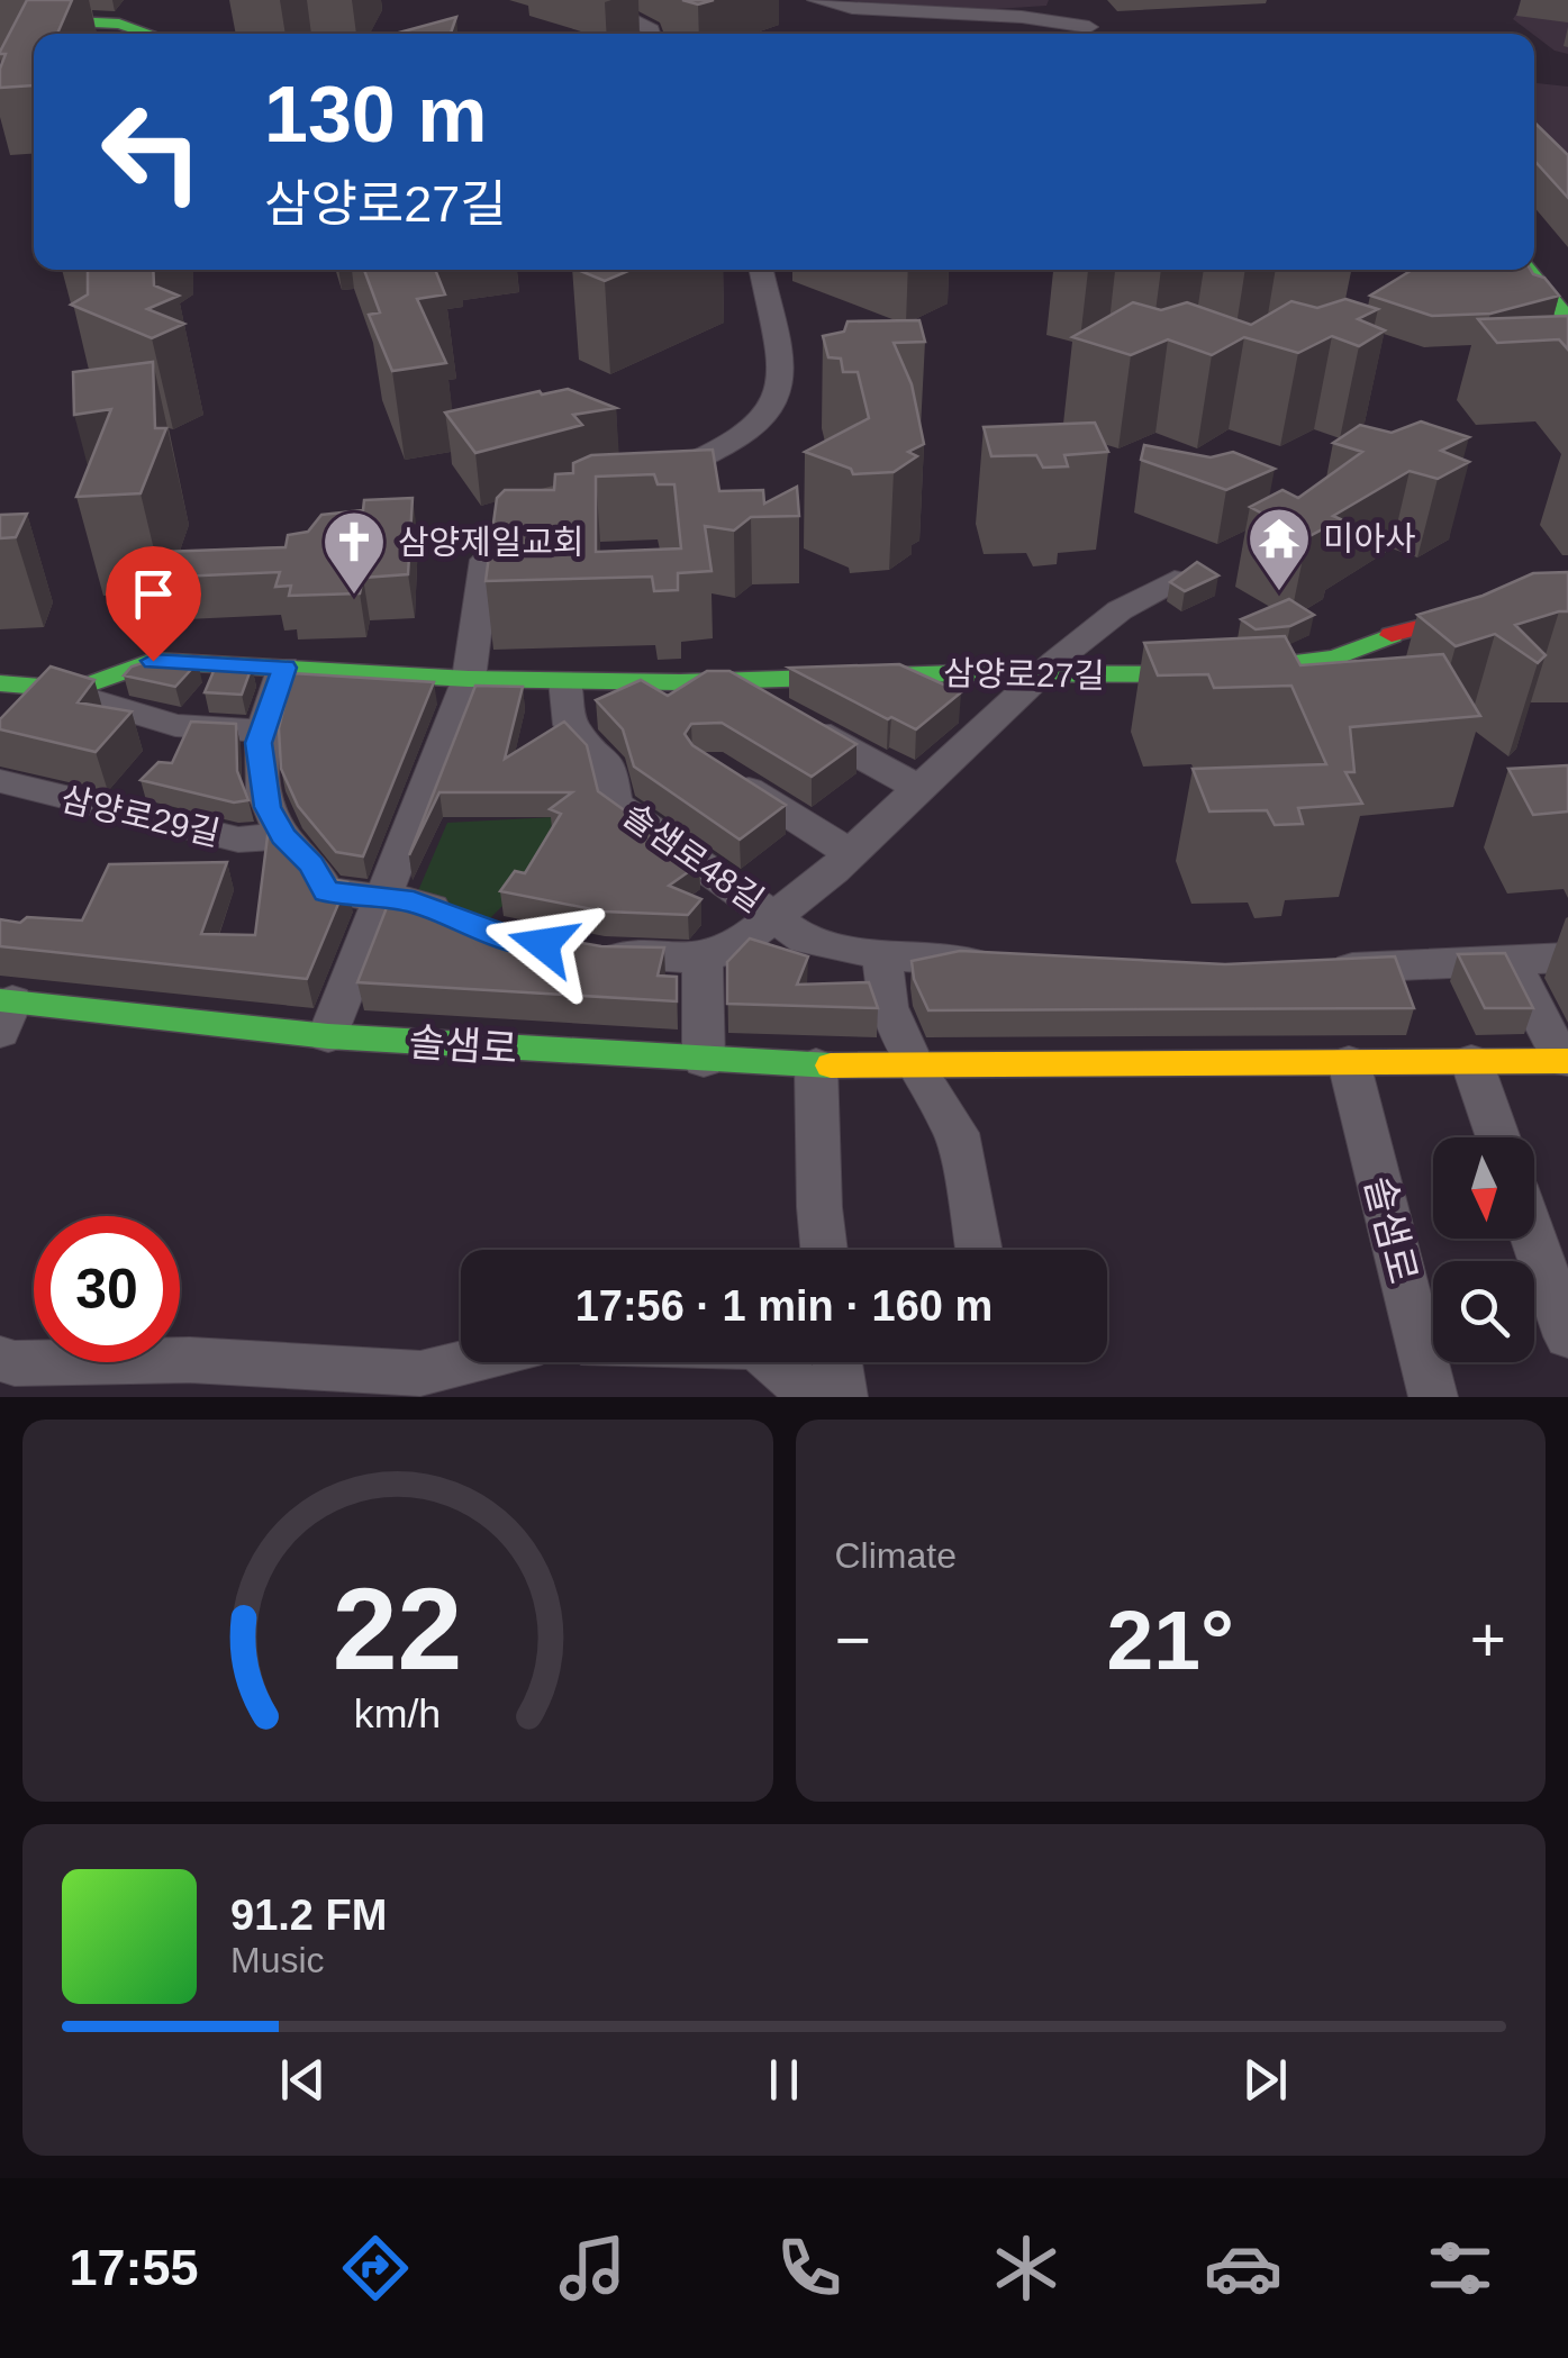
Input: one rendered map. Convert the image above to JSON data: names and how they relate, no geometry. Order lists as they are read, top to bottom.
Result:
{
  "streets": {
    "street": [
      "삼양로27길",
      "삼양로29길",
      "솔샘로48길",
      "솔샘로"
    ]
  },
  "crossings": [
    ["삼양로27길", "삼양로29길"],
    ["삼양로27길", "솔샘로48길"]
  ],
  "places": {
    "temple": ["미아사"],
    "church": ["삼양제일교회"]
  },
  "north": "bottom",
  "page": {
    "turn": ["130 m", "삼양로27길"],
    "limit": "30",
    "trip": "17:56 · 1 min · 160 m",
    "tile": "Climate",
    "heat": ["−", "21°", "+"],
    "song": ["91.2 FM", "Music"],
    "tabs": "17:55",
    "gauge": ["22", "km/h"]
  }
}
